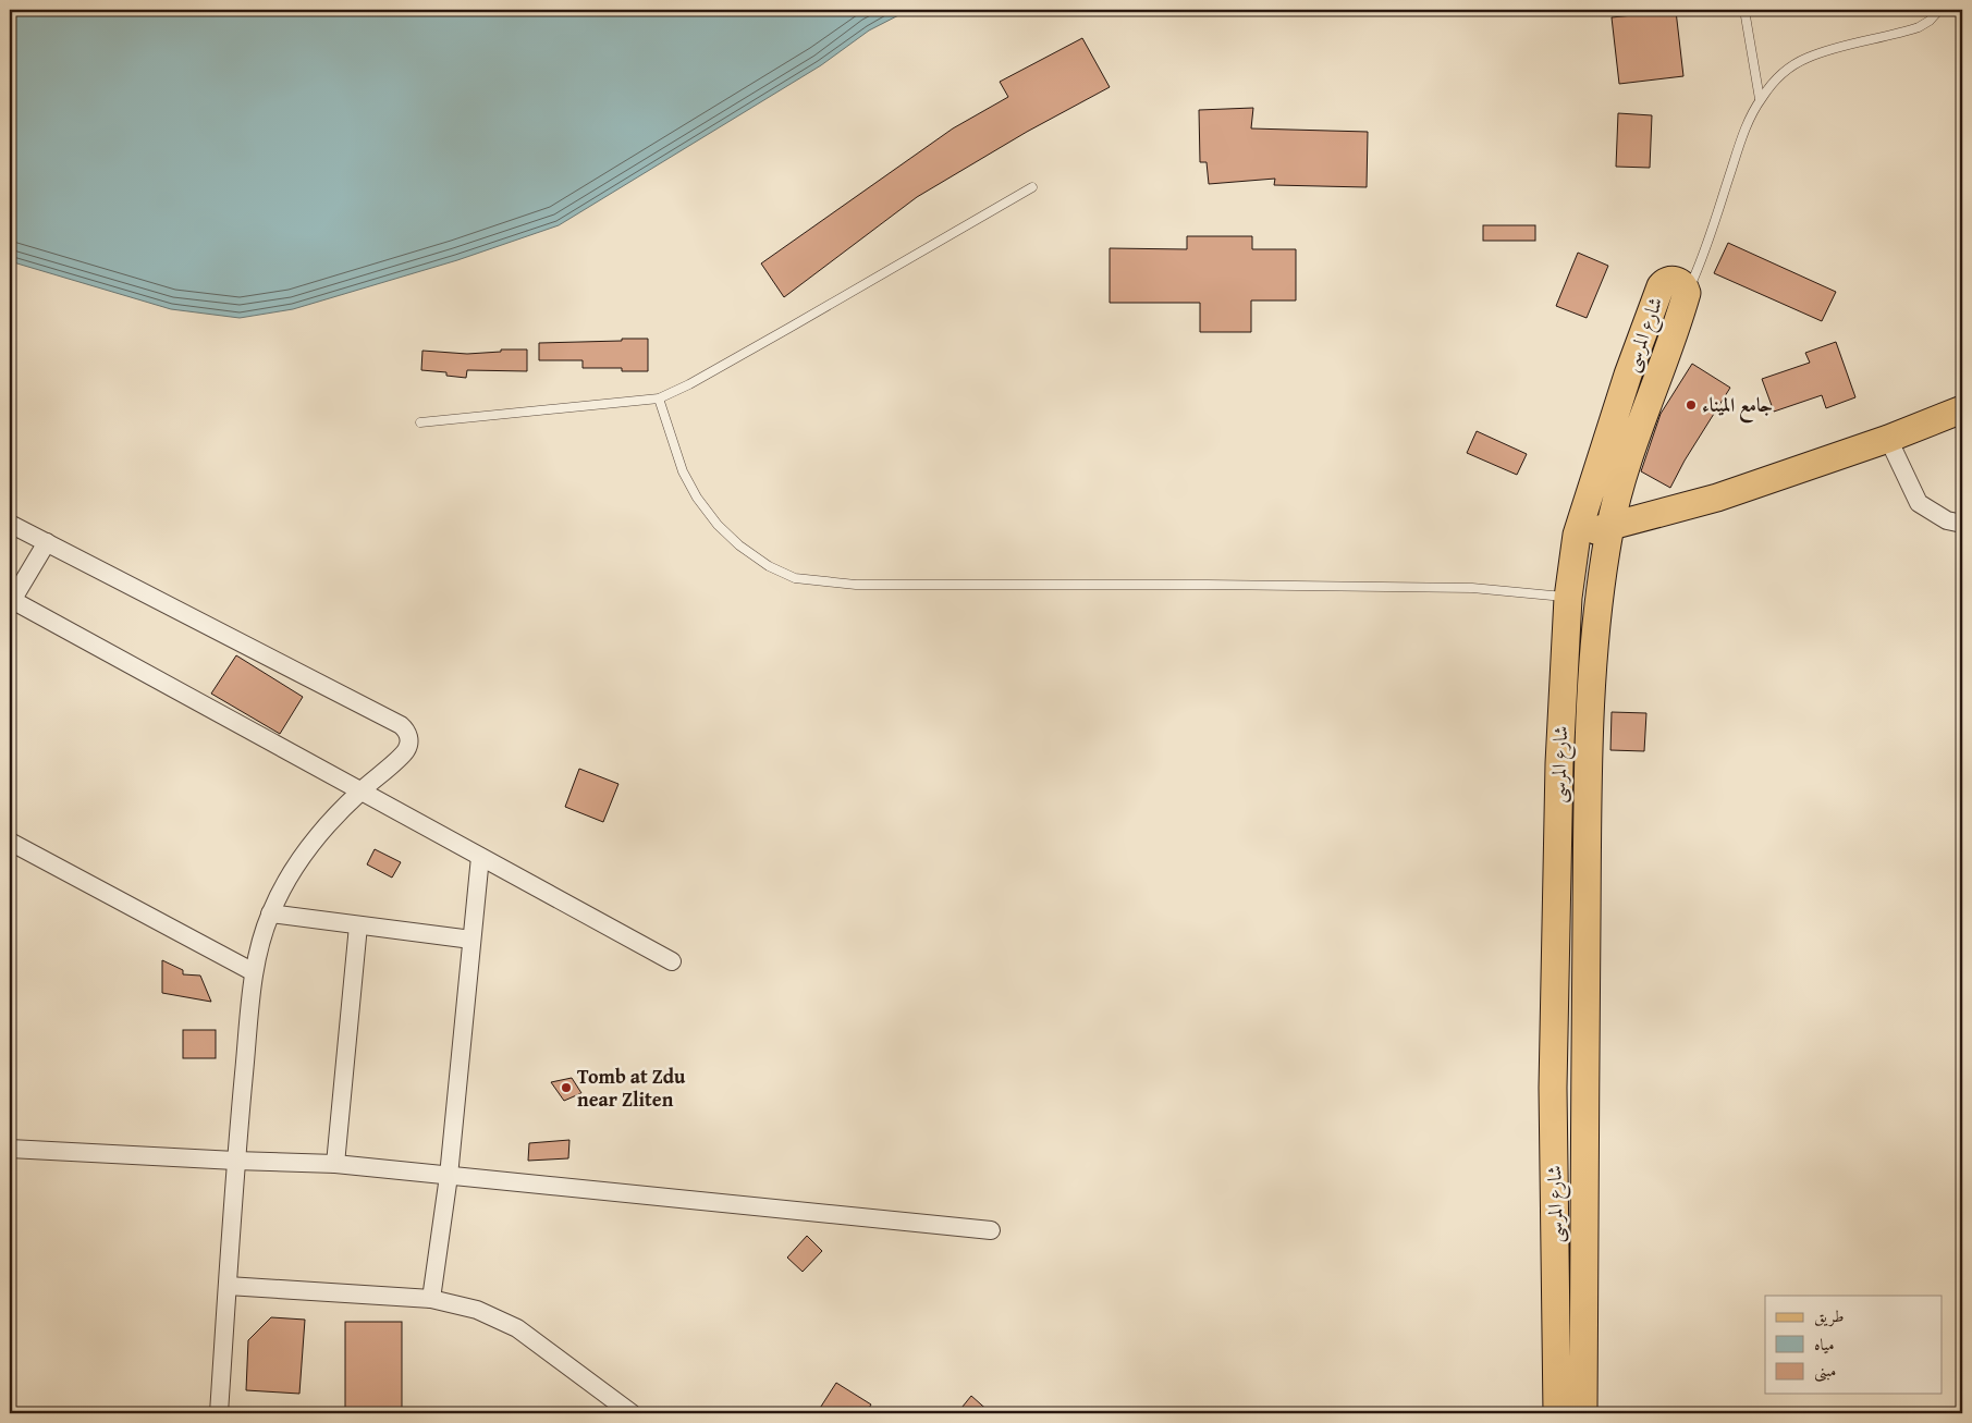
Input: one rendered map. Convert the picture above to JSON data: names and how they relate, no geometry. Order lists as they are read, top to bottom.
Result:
{
  "streets": {
    "main road": ["شارع المرسى"]
  },
  "places": ["جامع الميناء", "Tomb at Zdu near Zliten"],
  "legend": ["طريق", "مياه", "مبنى"]
}
